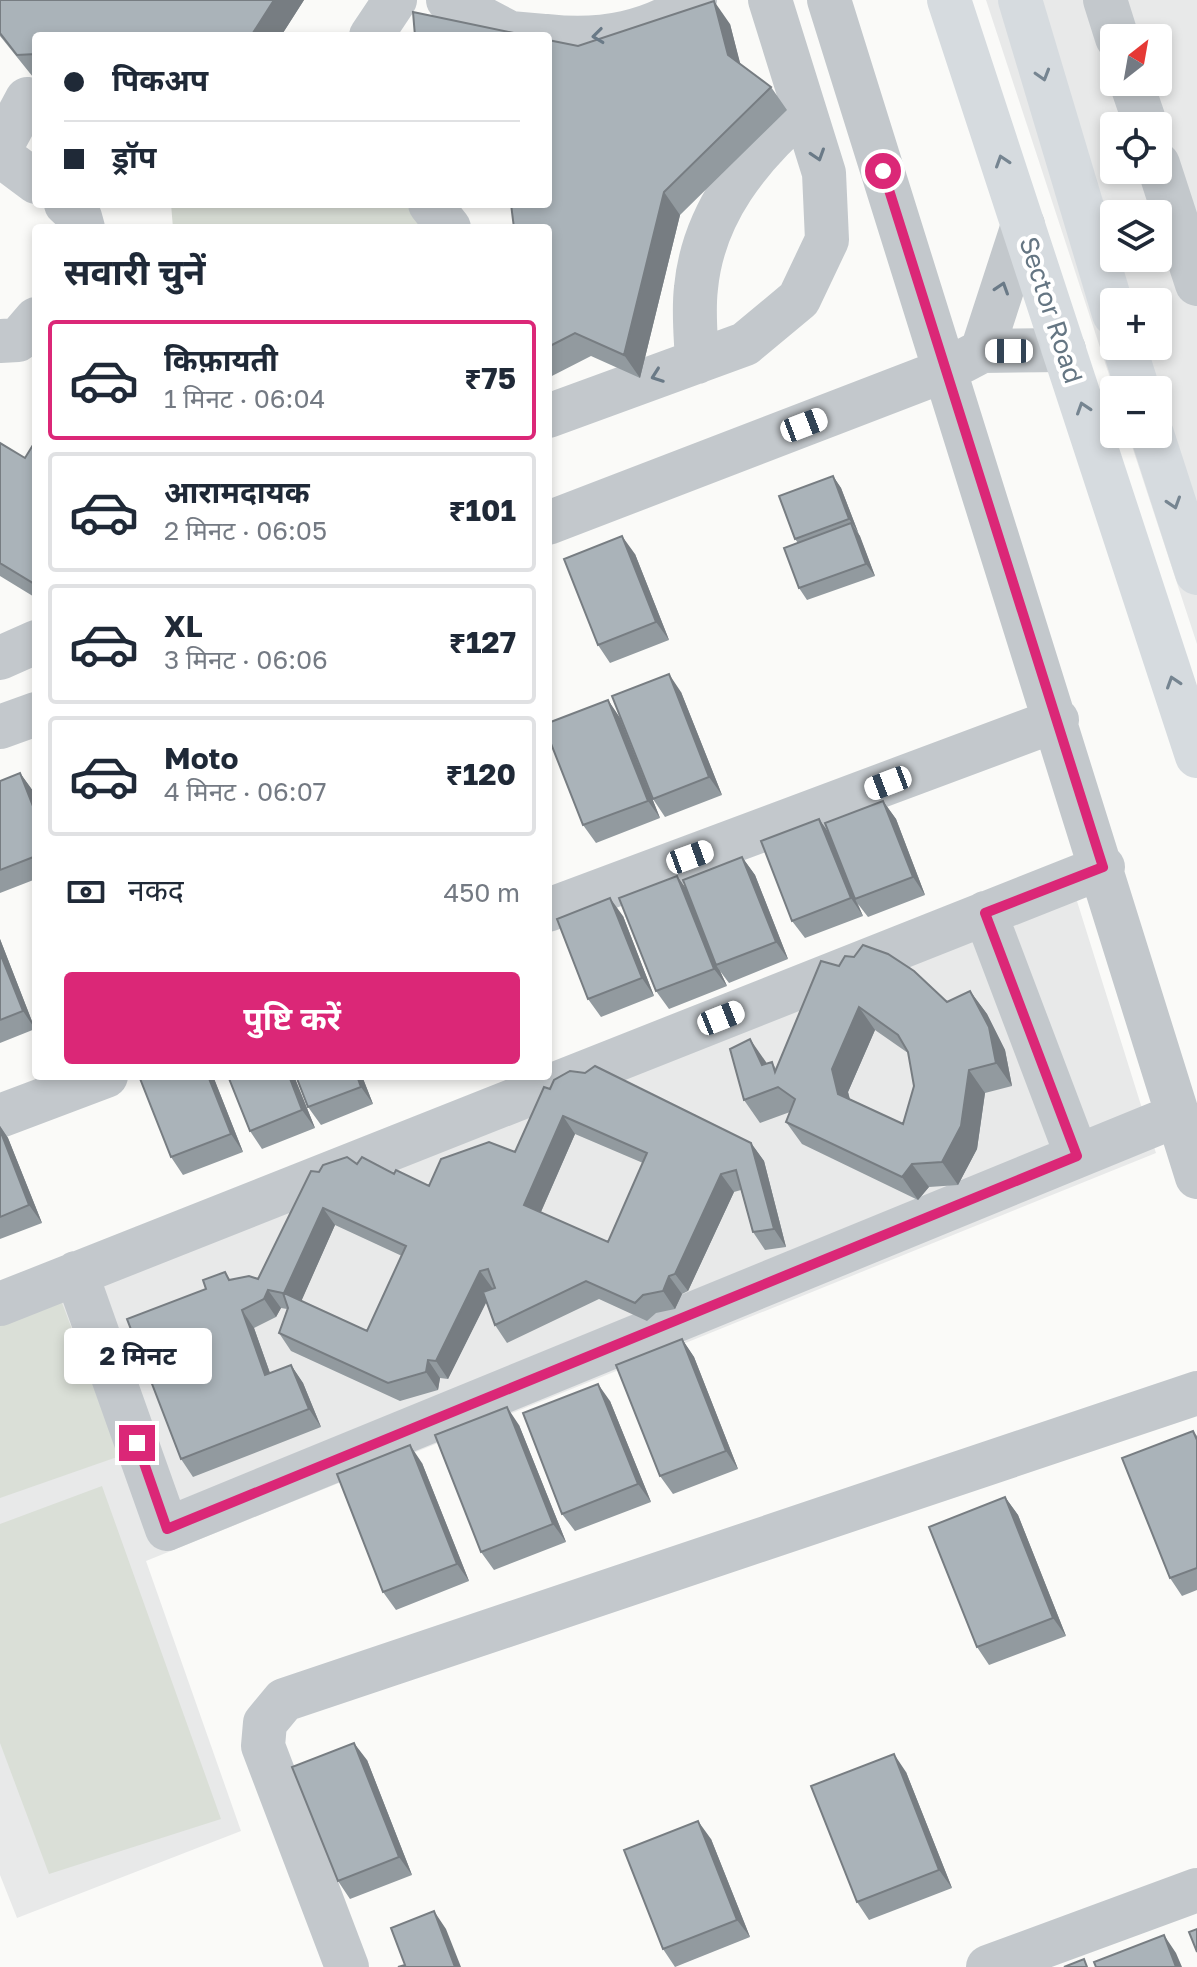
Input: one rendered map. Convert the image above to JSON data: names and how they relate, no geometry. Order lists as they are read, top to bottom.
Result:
{
  "streets": {
    "main road": ["Sector Road"]
  },
  "north": "top right",
  "page": {
    "map_buttons": ["+", "−"],
    "banner": ["पिकअप", "ड्रॉप"],
    "heading": "सवारी चुनें",
    "list": [
      {
        "name": "किफ़ायती",
        "note": "1 मिनट · 06:04",
        "value": "₹75"
      },
      {
        "name": "आरामदायक",
        "note": "2 मिनट · 06:05",
        "value": "₹101"
      },
      {
        "name": "XL",
        "note": "3 मिनट · 06:06",
        "value": "₹127"
      },
      {
        "name": "Moto",
        "note": "4 मिनट · 06:07",
        "value": "₹120"
      }
    ],
    "pay": ["नकद", "450 m"],
    "buttons": "पुष्टि करें",
    "bubble": "2 मिनट"
  }
}
